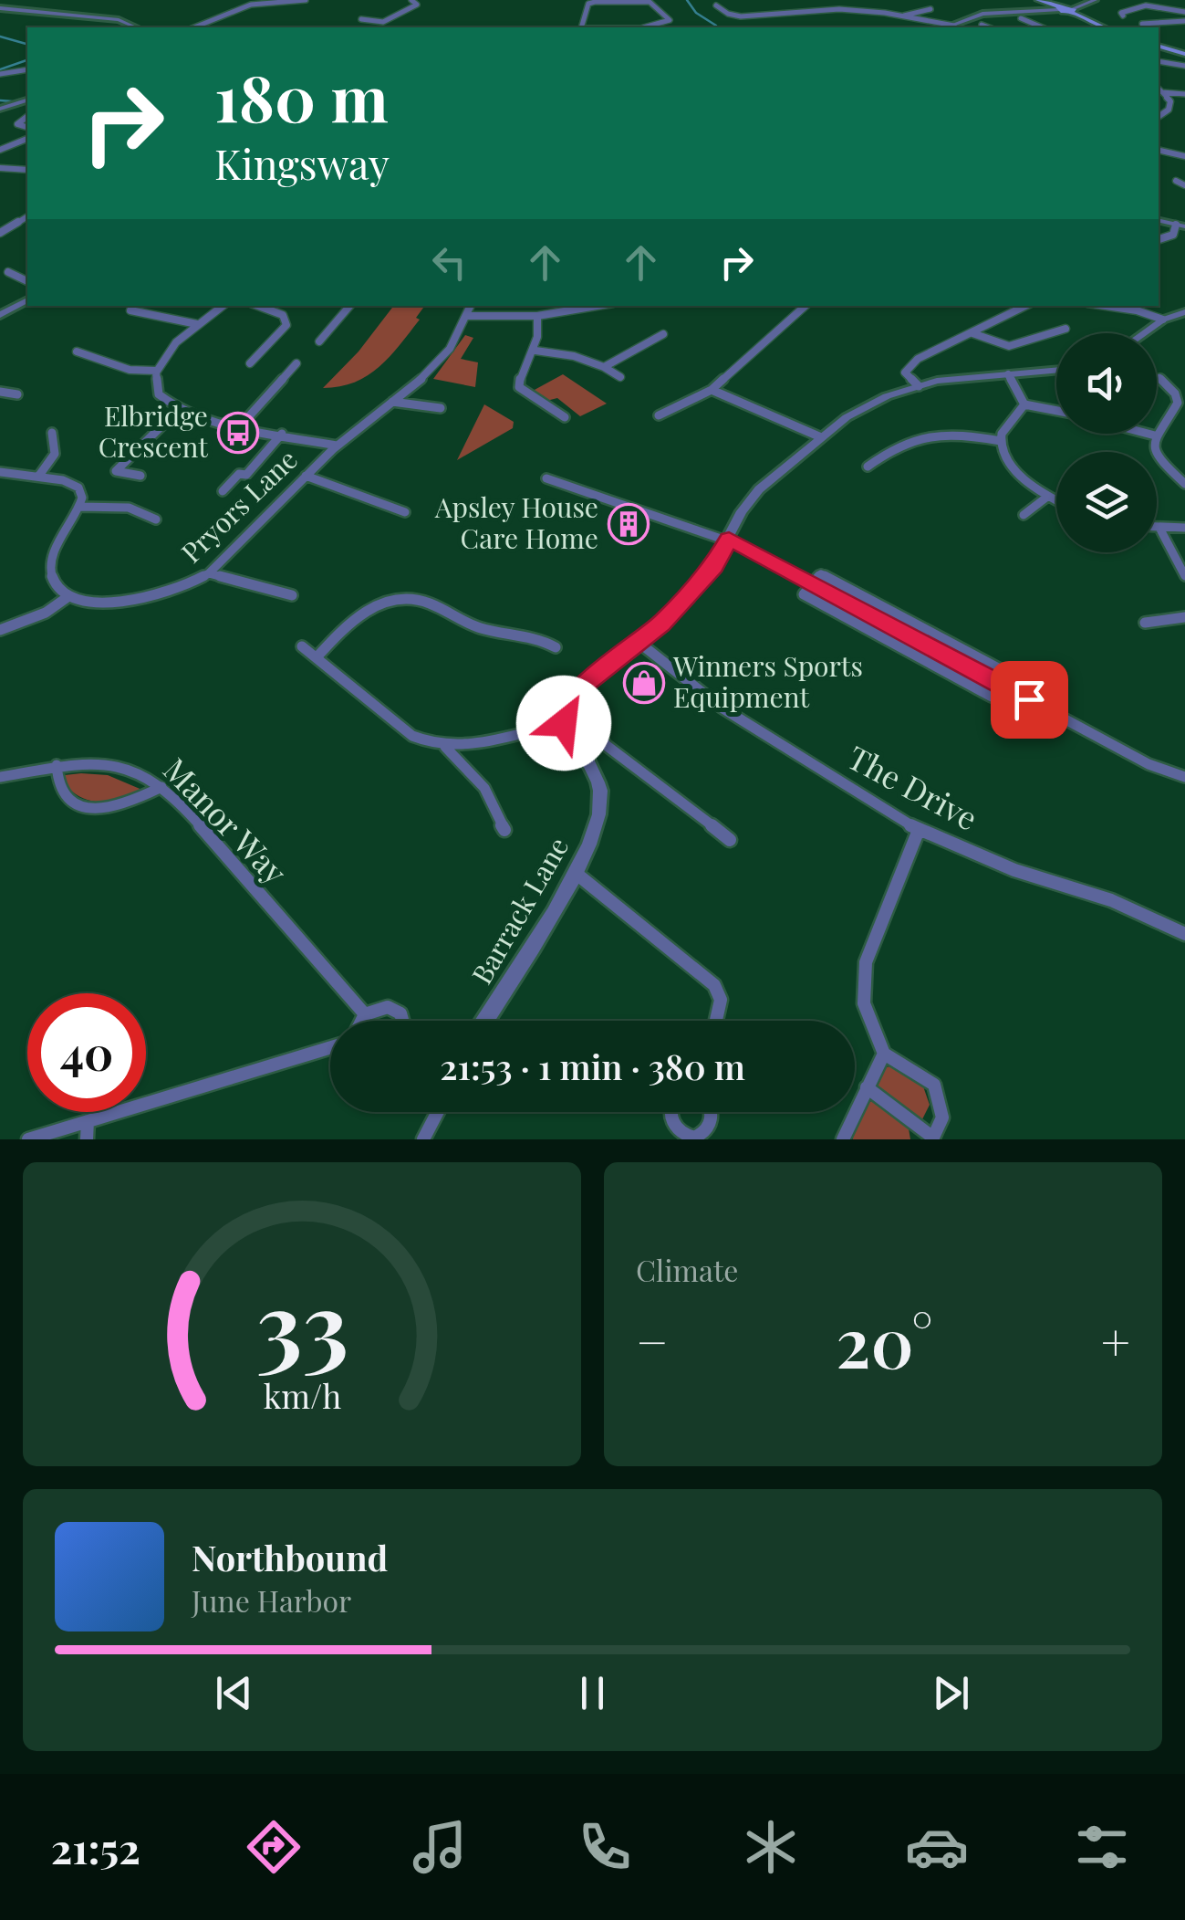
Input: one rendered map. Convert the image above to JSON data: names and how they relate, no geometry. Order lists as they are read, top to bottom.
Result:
{
  "streets": {
    "street": [
      "Pryors Lane",
      "The Drive",
      "Manor Way",
      "Barrack Lane"
    ]
  },
  "places": {
    "bus stop": ["Elbridge Crescent"],
    "building": ["Apsley House Care Home"],
    "shop": ["Winners Sports Equipment"]
  },
  "page": {
    "turn": ["180 m", "Kingsway"],
    "limit": "40",
    "trip": "21:53 · 1 min · 380 m",
    "tile": "Climate",
    "heat": ["−", "20°", "+"],
    "song": ["Northbound", "June Harbor"],
    "tabs": "21:52",
    "gauge": ["33", "km/h"]
  }
}
